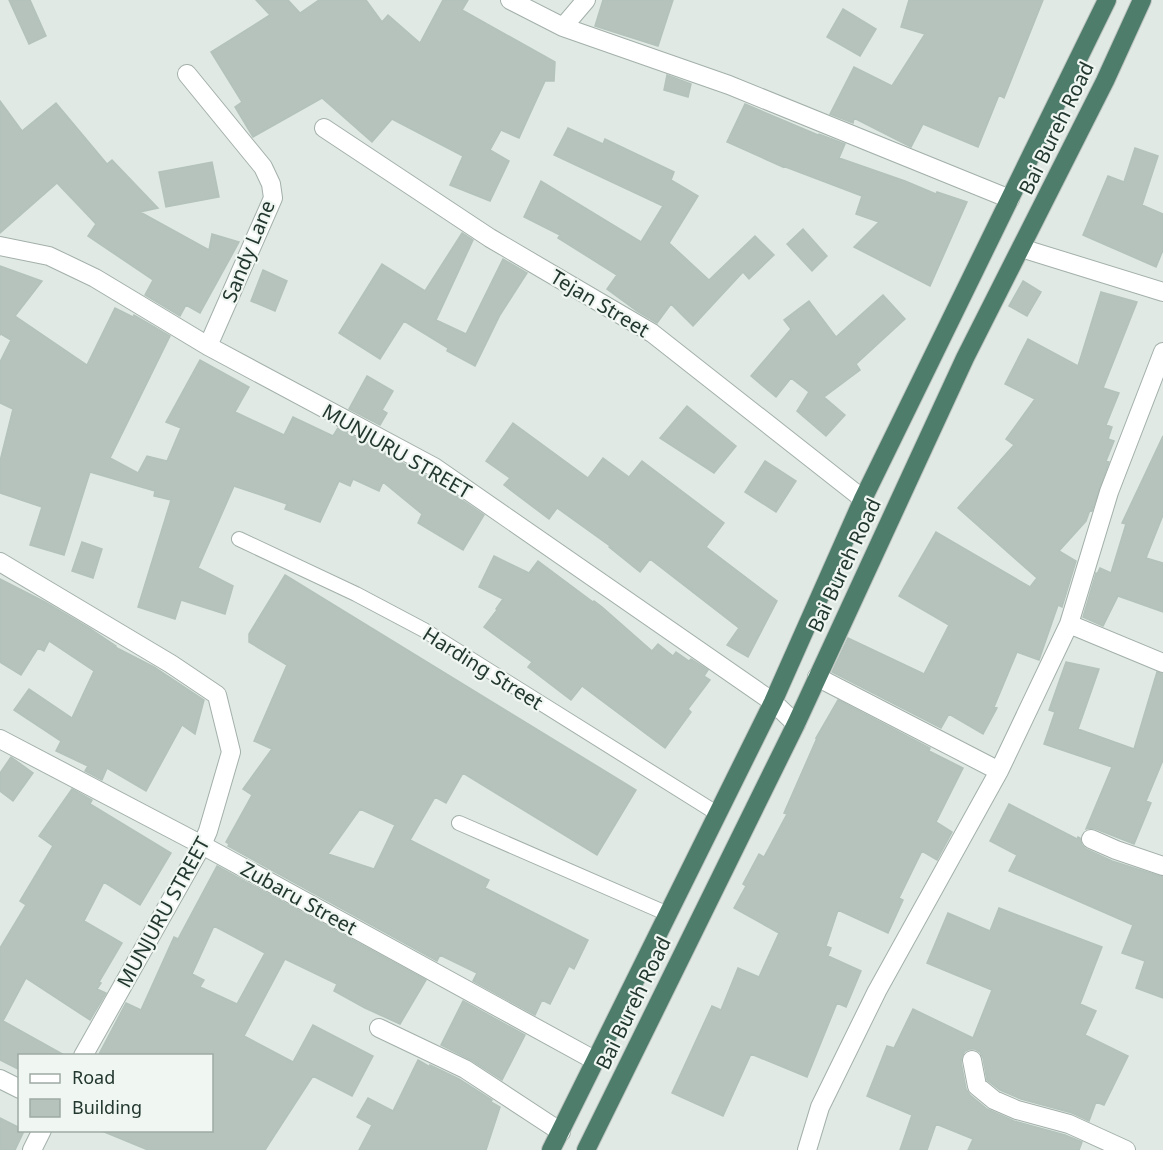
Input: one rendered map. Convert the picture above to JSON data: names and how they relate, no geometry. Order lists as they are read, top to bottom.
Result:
{
  "streets": {
    "highway": ["Bai Bureh Road"],
    "street": [
      "Sandy Lane",
      "Tejan Street",
      "MUNJURU STREET",
      "Zubaru Street"
    ],
    "lane": ["Harding Street"]
  },
  "crossings": [
    ["Bai Bureh Road", "Tejan Street"],
    ["Bai Bureh Road", "MUNJURU STREET"],
    ["Bai Bureh Road", "Harding Street"],
    ["Bai Bureh Road", "Zubaru Street"],
    ["Sandy Lane", "MUNJURU STREET"],
    ["MUNJURU STREET", "Zubaru Street"]
  ],
  "legend": ["Road", "Building"]
}
